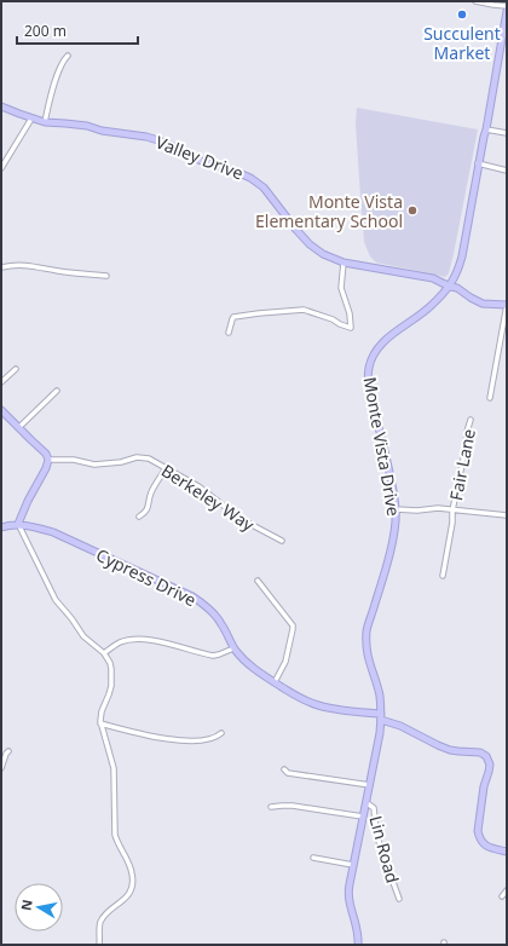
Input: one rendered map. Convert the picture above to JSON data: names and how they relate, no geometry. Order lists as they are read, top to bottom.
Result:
{
  "streets": {
    "main road": ["Valley Drive", "Monte Vista Drive", "Cypress Drive"],
    "street": ["Fair Lane", "Berkeley Way", "Lin Road"]
  },
  "crossings": [
    ["Valley Drive", "Monte Vista Drive"],
    ["Monte Vista Drive", "Cypress Drive"],
    ["Monte Vista Drive", "Lin Road"]
  ],
  "places": ["Succulent Market", "Monte Vista Elementary School"],
  "scale_bar": "200 m",
  "north": "left"
}
